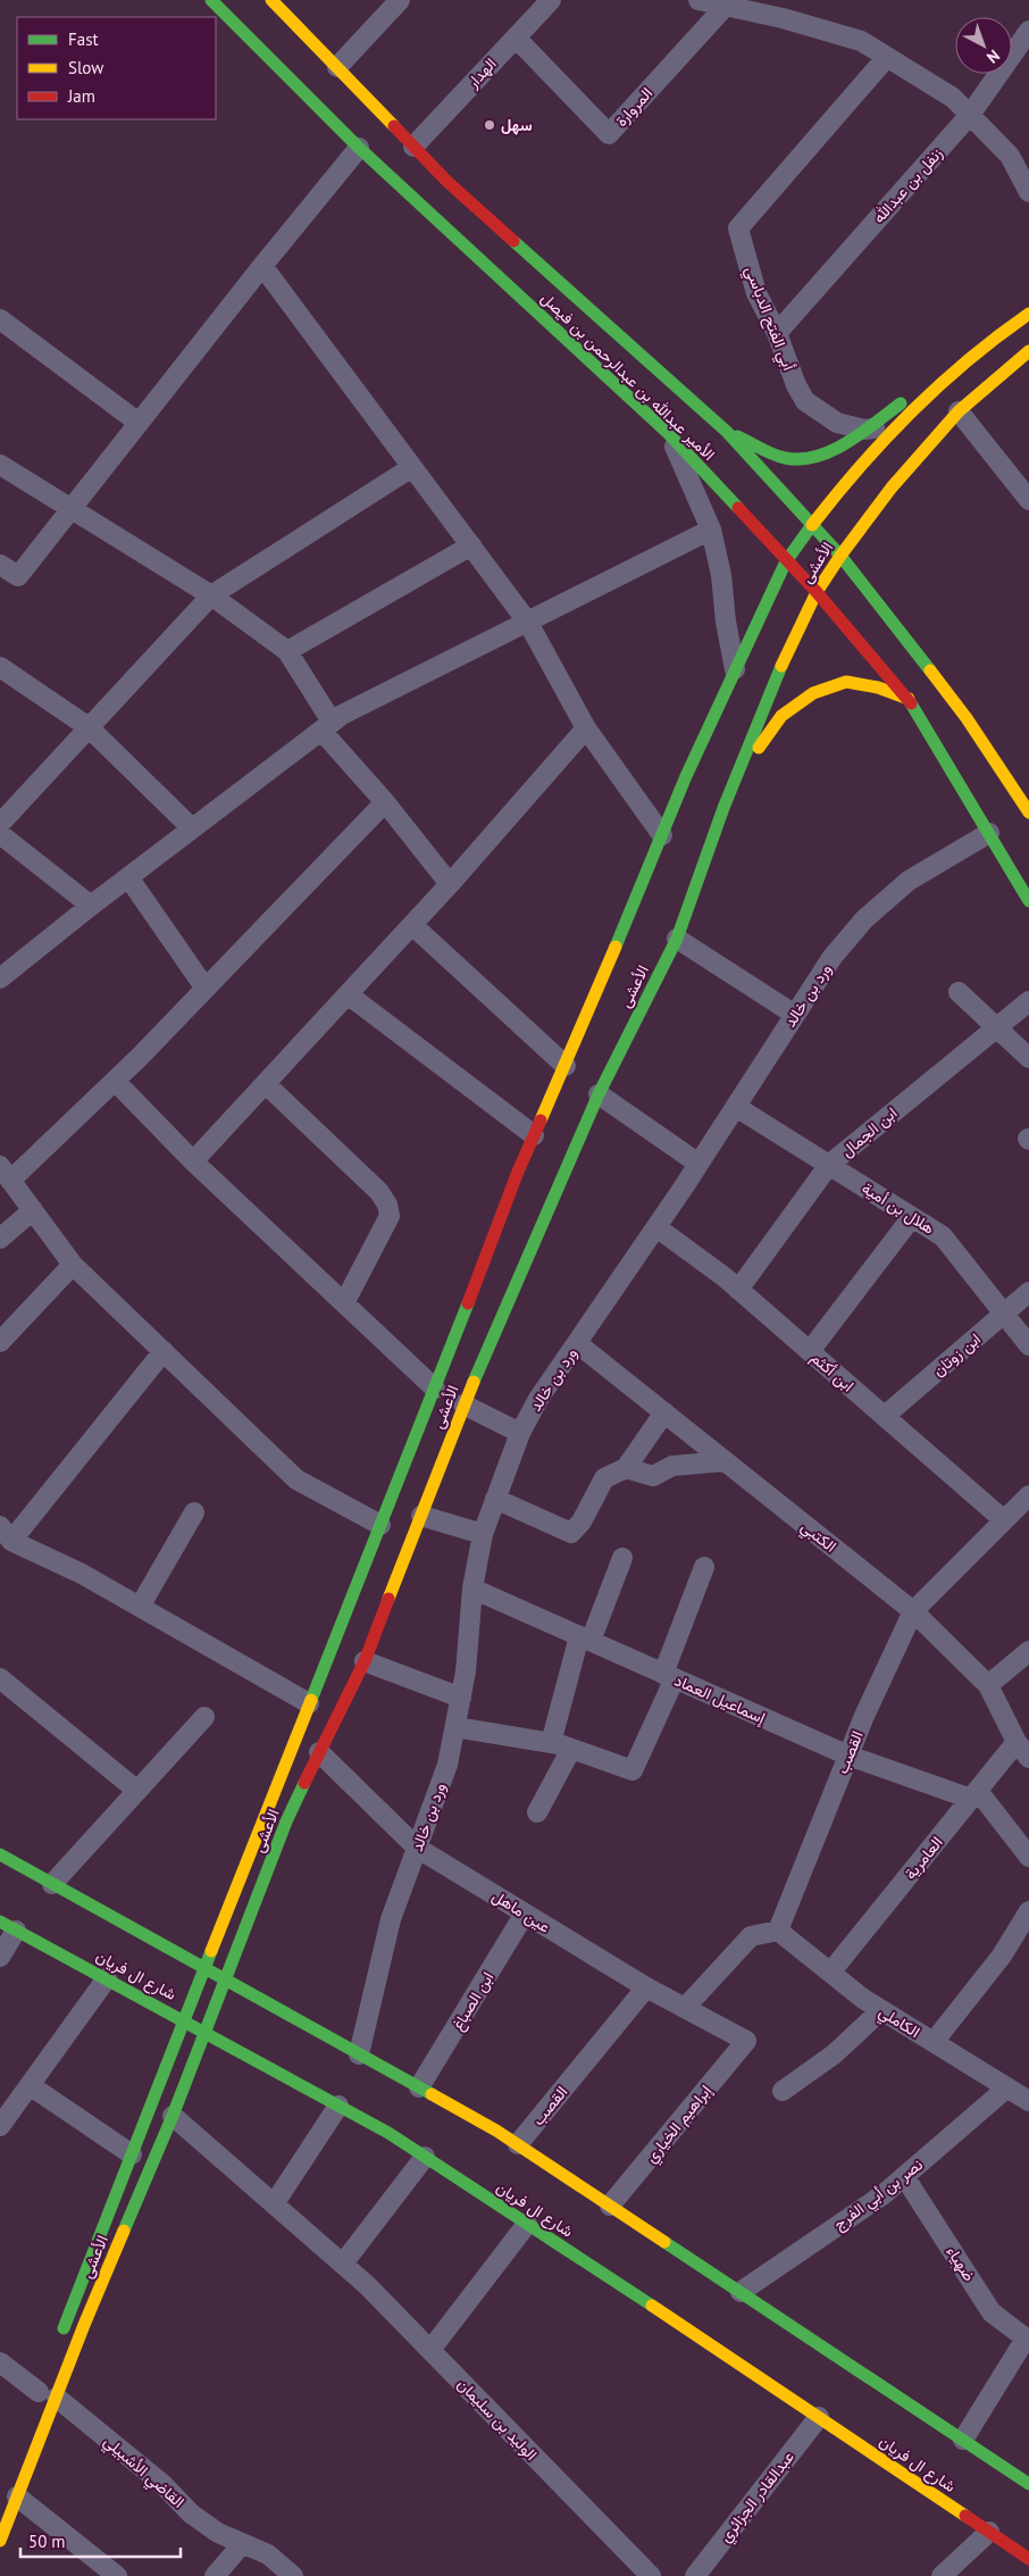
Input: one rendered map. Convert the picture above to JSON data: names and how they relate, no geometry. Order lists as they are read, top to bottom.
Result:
{
  "streets": {
    "main road": ["الأمير عبدالله بن عبدالرحمن بن فيصل", "الأعشى", "شارع ال فريان"],
    "street": [
      "الهدار",
      "المروارة",
      "زنفل بن عبدالله",
      "أبي الفتح الدباسي",
      "ورد بن خالد",
      "ابن الجمال",
      "هلال بن أمية",
      "ابن زوتان",
      "ابن أكثم",
      "الكتبي",
      "إسماعيل العماد",
      "القصب",
      "العامرية",
      "عين ماهل",
      "ابن الصباغ",
      "الكاملي",
      "إبراهيم الخياري",
      "نصر بن أبي الفرج",
      "ضهياء",
      "الوليد بن سليمان",
      "القاضي الأشبيلي",
      "عبدالقادر الجزائري"
    ]
  },
  "crossings": [
    ["الهدار", "المروارة"],
    ["الهدار", "الأمير عبدالله بن عبدالرحمن بن فيصل"],
    ["زنفل بن عبدالله", "أبي الفتح الدباسي"],
    ["أبي الفتح الدباسي", "الأعشى"],
    ["الأمير عبدالله بن عبدالرحمن بن فيصل", "الأعشى"],
    ["الأمير عبدالله بن عبدالرحمن بن فيصل", "ورد بن خالد"],
    ["الأعشى", "عين ماهل"],
    ["الأعشى", "شارع ال فريان"],
    ["الأعشى", "الوليد بن سليمان"],
    ["الأعشى", "القاضي الأشبيلي"],
    ["ورد بن خالد", "هلال بن أمية"],
    ["ورد بن خالد", "ابن أكثم"],
    ["ورد بن خالد", "الكتبي"],
    ["ورد بن خالد", "إسماعيل العماد"],
    ["ورد بن خالد", "عين ماهل"],
    ["ابن الجمال", "هلال بن أمية"],
    ["ابن الجمال", "ابن أكثم"],
    ["هلال بن أمية", "ابن زوتان"],
    ["ابن زوتان", "ابن أكثم"],
    ["ابن أكثم", "القصب"],
    ["الكتبي", "القصب"],
    ["الكتبي", "العامرية"],
    ["إسماعيل العماد", "القصب"],
    ["إسماعيل العماد", "العامرية"],
    ["القصب", "عين ماهل"],
    ["القصب", "الكاملي"],
    ["العامرية", "الكاملي"],
    ["عين ماهل", "ابن الصباغ"],
    ["عين ماهل", "إبراهيم الخياري"],
    ["شارع ال فريان", "عبدالقادر الجزائري"],
    ["الكاملي", "نصر بن أبي الفرج"],
    ["نصر بن أبي الفرج", "ضهياء"]
  ],
  "places": ["سهل"],
  "legend": ["Fast", "Slow", "Jam"],
  "scale_bar": "50 m",
  "north": "bottom right"
}
